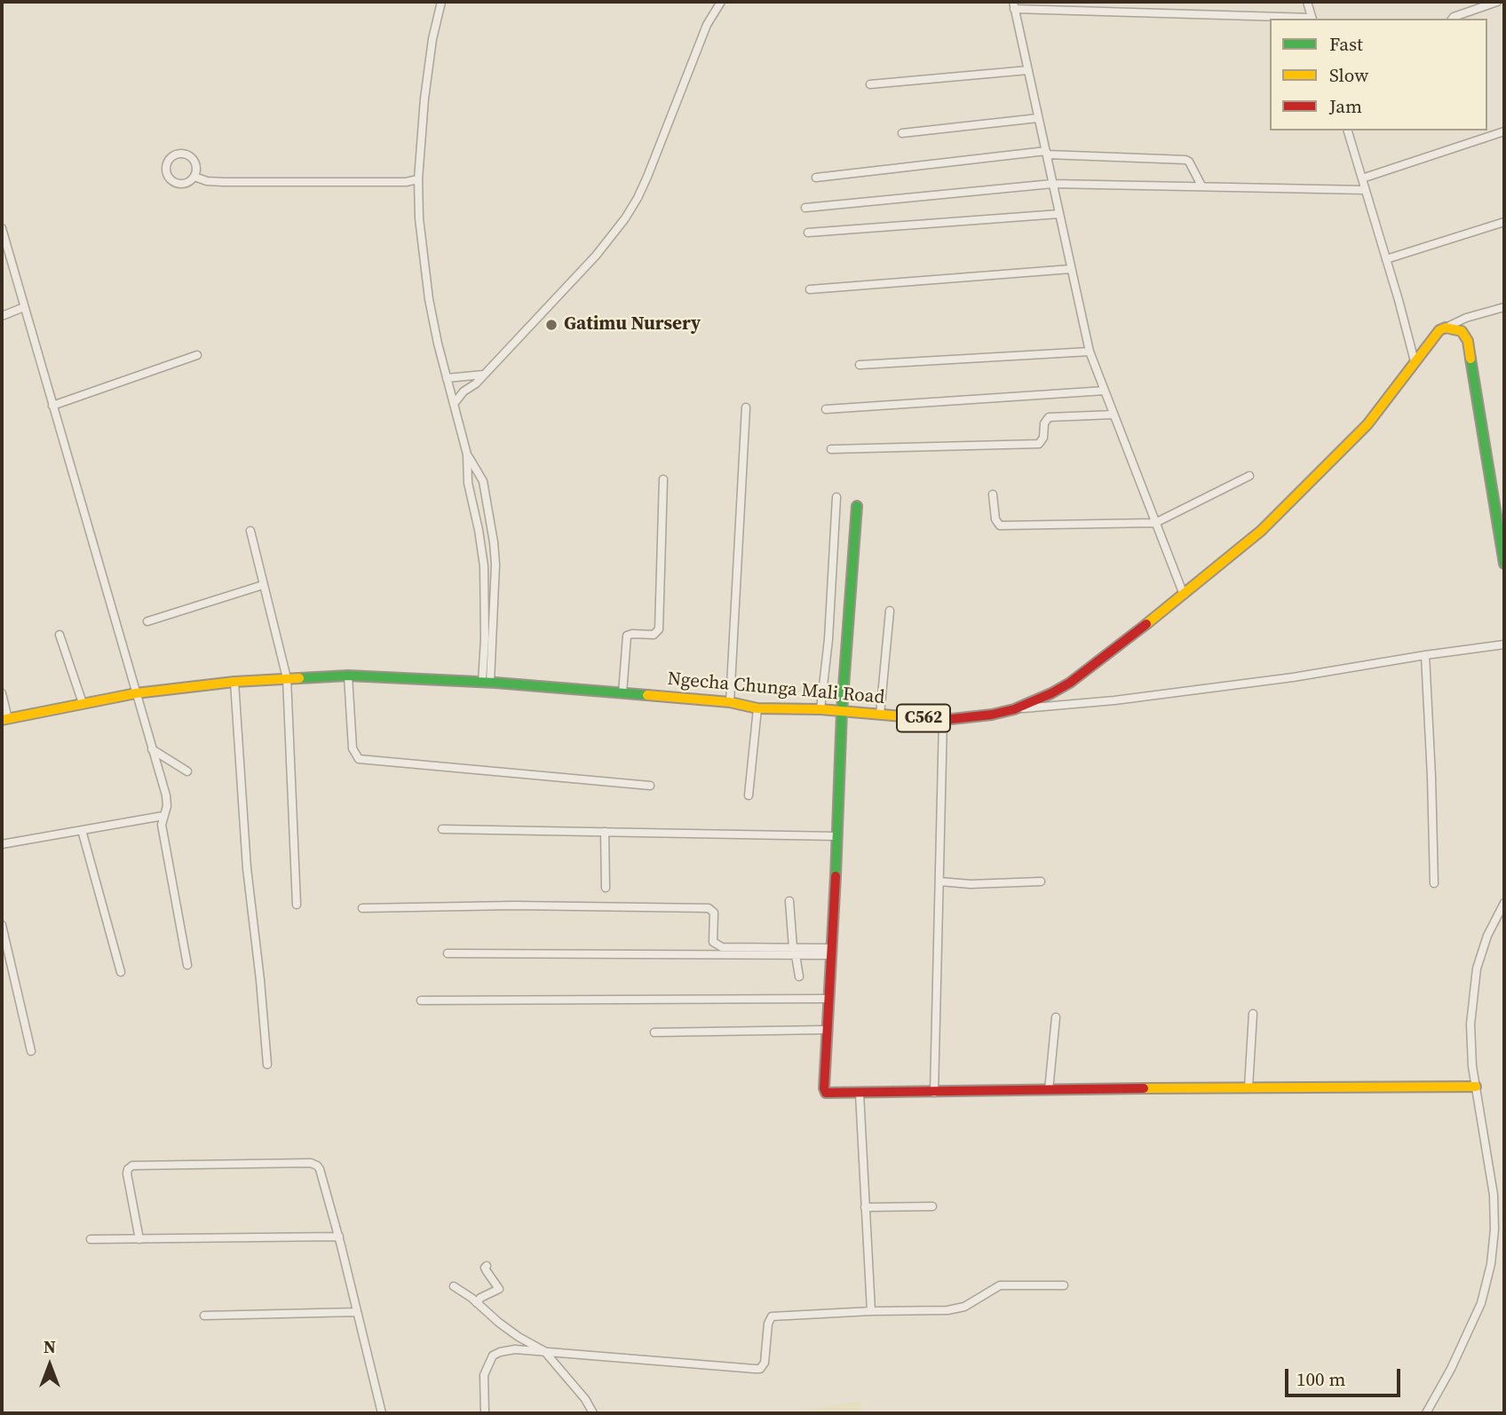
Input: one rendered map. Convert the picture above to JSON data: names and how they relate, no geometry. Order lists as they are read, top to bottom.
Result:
{
  "streets": {
    "main road": ["Ngecha Chunga Mali Road", "C562"]
  },
  "places": ["Gatimu Nursery"],
  "legend": ["Fast", "Slow", "Jam"],
  "scale_bar": "100 m",
  "north": "top"
}
